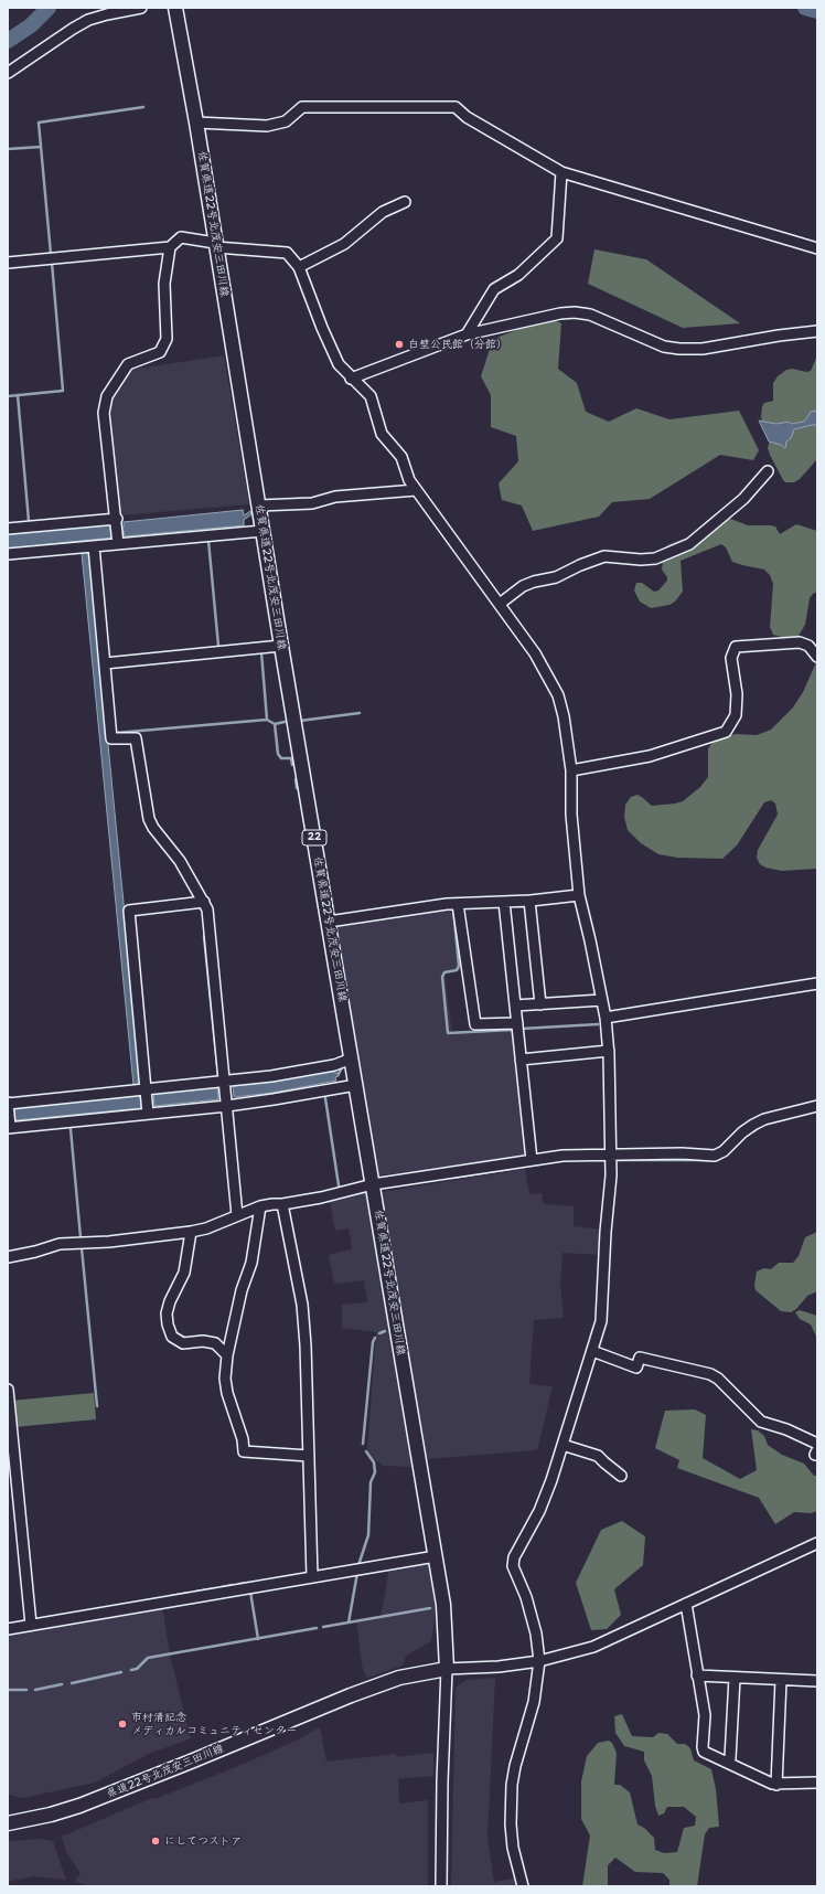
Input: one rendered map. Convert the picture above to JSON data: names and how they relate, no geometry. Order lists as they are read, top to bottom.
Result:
{
  "streets": {
    "main road": ["佐賀県道22号北茂安三田川線", "22", "県道22号北茂安三田川線"]
  },
  "crossings": [
    ["佐賀県道22号北茂安三田川線", "県道22号北茂安三田川線"]
  ],
  "places": ["白壁公民館（分館）", "市村清記念 メディカルコミュニティセンター", "にしてつストア"]
}
